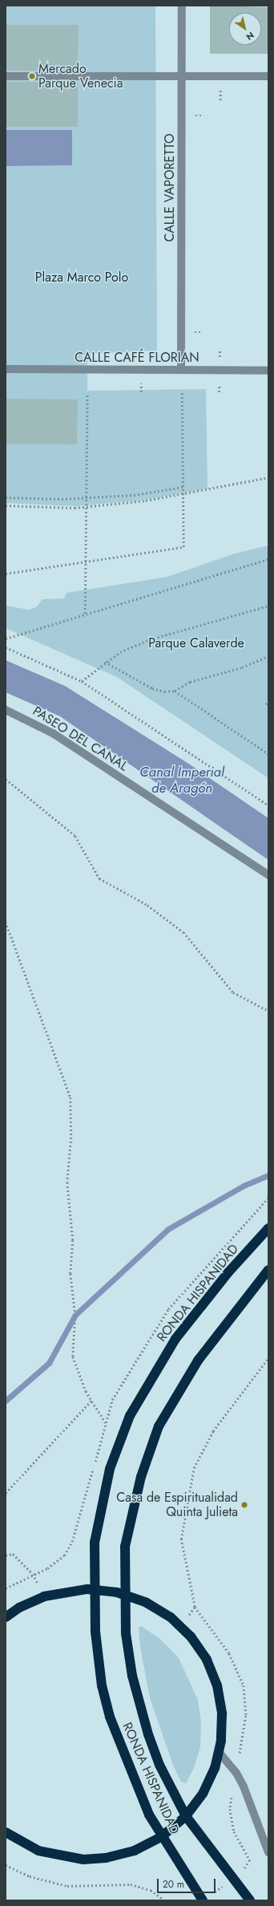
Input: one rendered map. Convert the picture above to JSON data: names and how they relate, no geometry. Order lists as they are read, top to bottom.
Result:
{
  "streets": {
    "highway": ["RONDA HISPANIDAD"],
    "street": ["CALLE VAPORETTO", "CALLE CAFÉ FLORIAN", "PASEO DEL CANAL"]
  },
  "crossings": [
    ["CALLE VAPORETTO", "CALLE CAFÉ FLORIAN"]
  ],
  "water": ["Canal Imperial de Aragón"],
  "parks": ["Plaza Marco Polo", "Parque Calaverde"],
  "places": ["Mercado Parque Venecia", "Casa de Espiritualidad Quinta Julieta"],
  "scale_bar": "20 m",
  "north": "bottom right"
}
